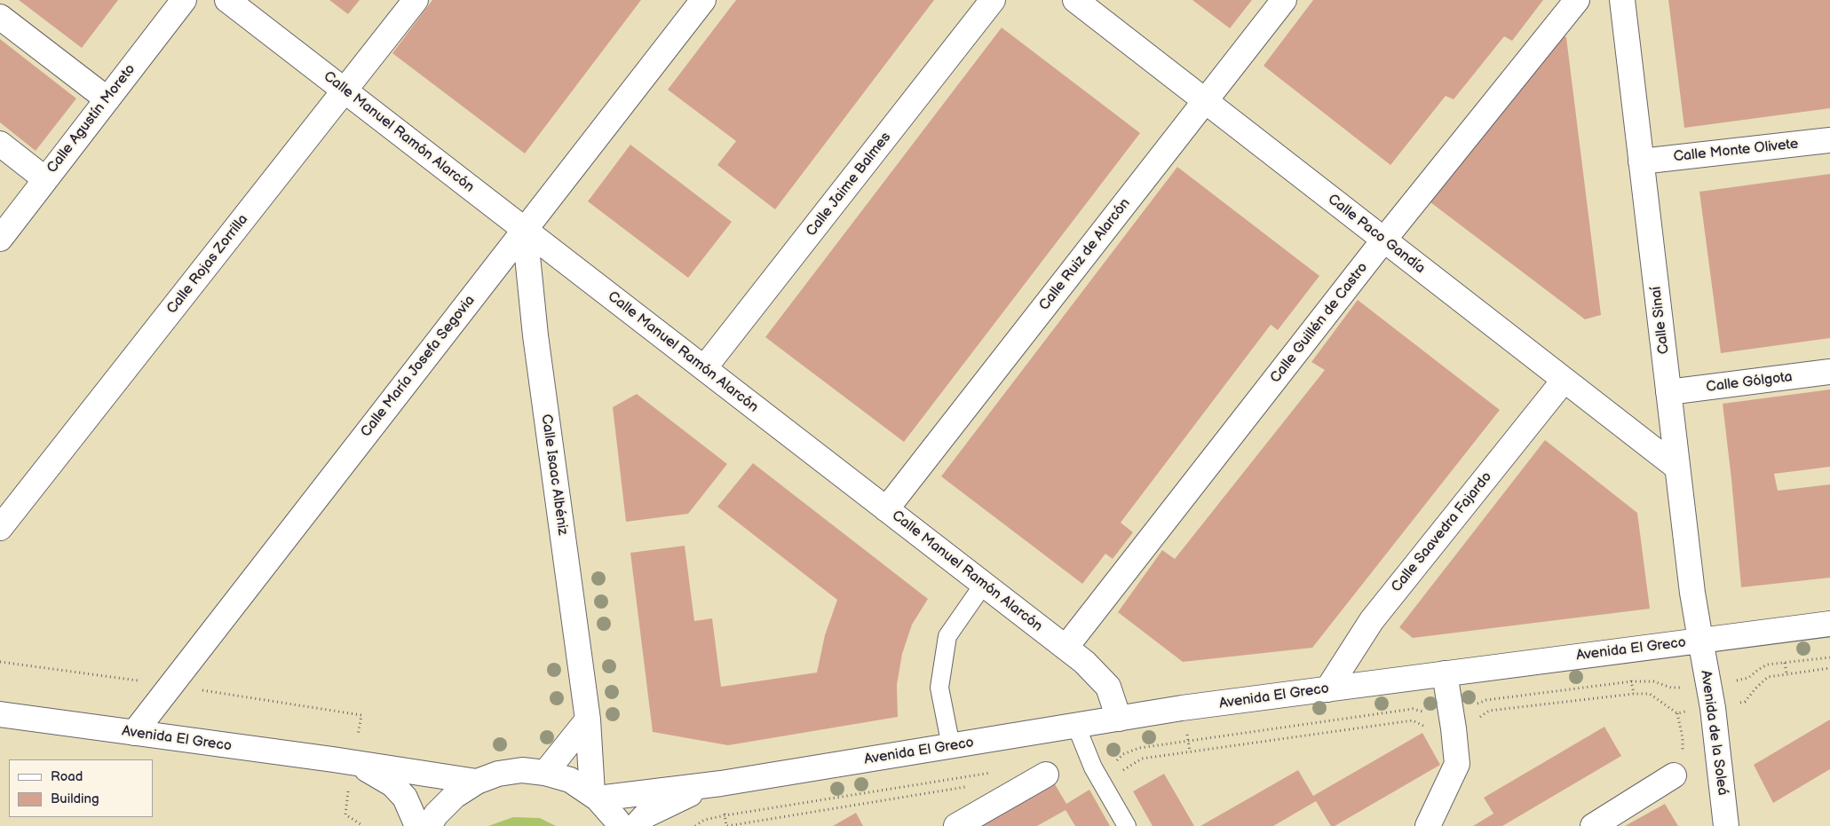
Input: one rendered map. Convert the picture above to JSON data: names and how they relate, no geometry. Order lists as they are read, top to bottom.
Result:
{
  "streets": {
    "street": [
      "Calle Agustín Moreto",
      "Calle Manuel Ramón Alarcón",
      "Calle Monte Olivete",
      "Calle Jaime Balmes",
      "Calle Paco Gandía",
      "Calle Ruiz de Alarcón",
      "Calle Rojas Zorrilla",
      "Calle Sinaí",
      "Calle Guillén de Castro",
      "Calle María Josefa Segovia",
      "Calle Gólgota",
      "Calle Isaac Albéniz",
      "Calle Saavedra Fajardo",
      "Avenida El Greco",
      "Avenida de la Soleá"
    ]
  },
  "crossings": [
    ["Calle Manuel Ramón Alarcón", "Calle Jaime Balmes"],
    ["Calle Manuel Ramón Alarcón", "Calle Ruiz de Alarcón"],
    ["Calle Manuel Ramón Alarcón", "Calle Rojas Zorrilla"],
    ["Calle Manuel Ramón Alarcón", "Calle Guillén de Castro"],
    ["Calle Manuel Ramón Alarcón", "Calle María Josefa Segovia"],
    ["Calle Manuel Ramón Alarcón", "Calle Isaac Albéniz"],
    ["Calle Manuel Ramón Alarcón", "Avenida El Greco"],
    ["Calle Monte Olivete", "Calle Sinaí"],
    ["Calle Paco Gandía", "Calle Ruiz de Alarcón"],
    ["Calle Paco Gandía", "Calle Sinaí"],
    ["Calle Paco Gandía", "Calle Guillén de Castro"],
    ["Calle Paco Gandía", "Calle Saavedra Fajardo"],
    ["Calle Sinaí", "Calle Gólgota"],
    ["Calle Sinaí", "Avenida El Greco"],
    ["Calle Sinaí", "Avenida de la Soleá"],
    ["Calle María Josefa Segovia", "Calle Isaac Albéniz"],
    ["Calle María Josefa Segovia", "Avenida El Greco"],
    ["Calle Isaac Albéniz", "Avenida El Greco"],
    ["Calle Saavedra Fajardo", "Avenida El Greco"],
    ["Avenida El Greco", "Avenida de la Soleá"]
  ],
  "legend": ["Road", "Building"]
}
